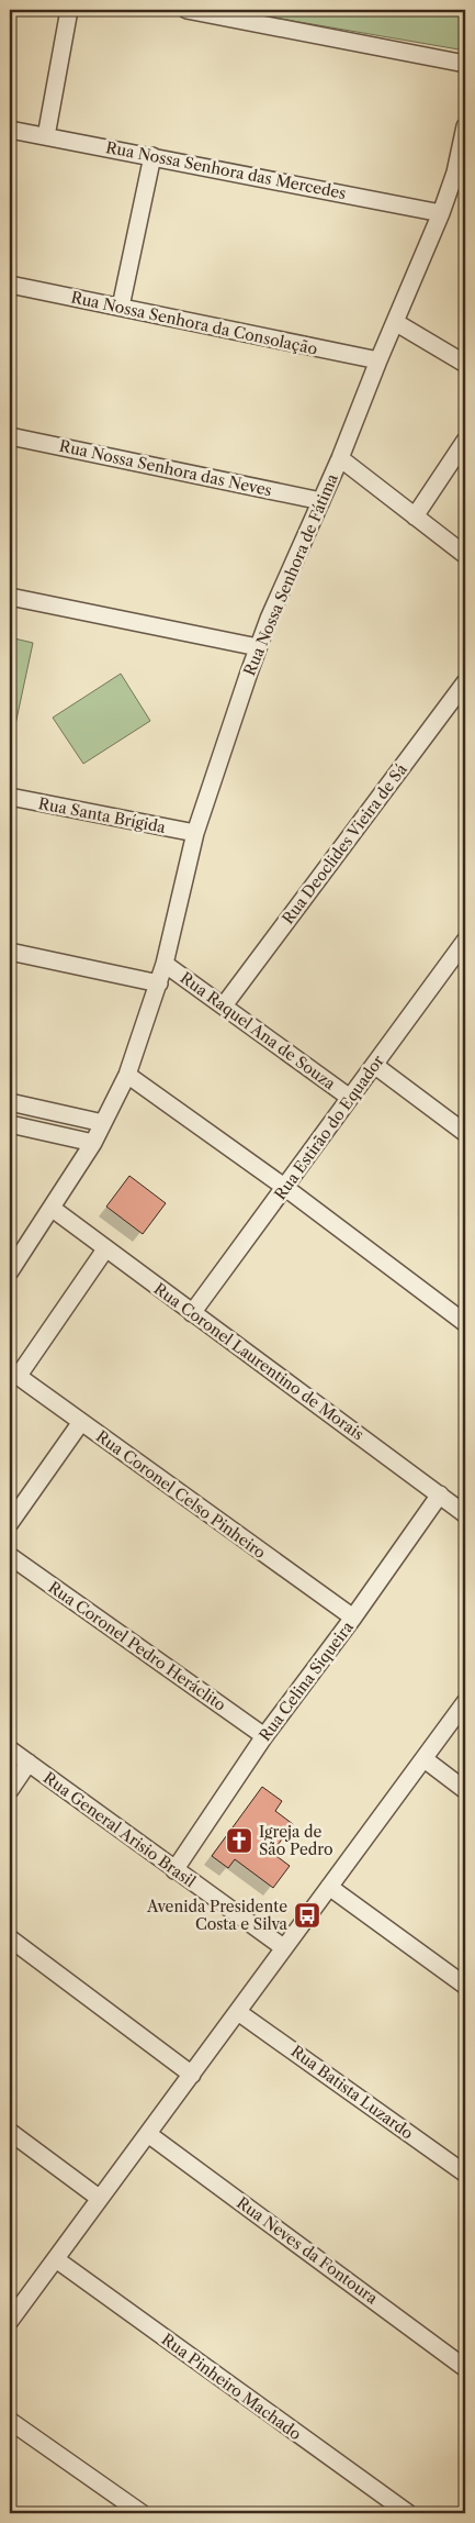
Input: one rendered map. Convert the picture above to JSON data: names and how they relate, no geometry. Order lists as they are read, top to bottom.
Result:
{
  "streets": {
    "street": [
      "Rua Nossa Senhora das Mercedes",
      "Rua Nossa Senhora da Consolação",
      "Rua Nossa Senhora das Neves",
      "Rua Nossa Senhora de Fátima",
      "Rua Santa Brígida",
      "Rua Deoclides Vieira de Sá",
      "Rua Raquel Ana de Souza",
      "Rua Estirão do Equador",
      "Rua Coronel Laurentino de Morais",
      "Rua Coronel Celso Pinheiro",
      "Rua Coronel Pedro Heráclito",
      "Rua Celina Siqueira",
      "Rua General Arisio Brasil",
      "Rua Batista Luzardo",
      "Rua Neves da Fontoura",
      "Rua Pinheiro Machado"
    ]
  },
  "crossings": [
    ["Rua Nossa Senhora das Mercedes", "Rua Nossa Senhora de Fátima"],
    ["Rua Nossa Senhora da Consolação", "Rua Nossa Senhora de Fátima"],
    ["Rua Nossa Senhora das Neves", "Rua Nossa Senhora de Fátima"],
    ["Rua Nossa Senhora de Fátima", "Rua Santa Brígida"],
    ["Rua Nossa Senhora de Fátima", "Rua Raquel Ana de Souza"],
    ["Rua Nossa Senhora de Fátima", "Rua Coronel Laurentino de Morais"],
    ["Rua Deoclides Vieira de Sá", "Rua Raquel Ana de Souza"],
    ["Rua Raquel Ana de Souza", "Rua Estirão do Equador"],
    ["Rua Estirão do Equador", "Rua Coronel Laurentino de Morais"],
    ["Rua Coronel Laurentino de Morais", "Rua Celina Siqueira"],
    ["Rua Coronel Celso Pinheiro", "Rua Celina Siqueira"],
    ["Rua Coronel Pedro Heráclito", "Rua Celina Siqueira"],
    ["Rua Celina Siqueira", "Rua General Arisio Brasil"]
  ],
  "places": {
    "church": ["Igreja de São Pedro"],
    "bus stop": ["Avenida Presidente Costa e Silva"]
  }
}
